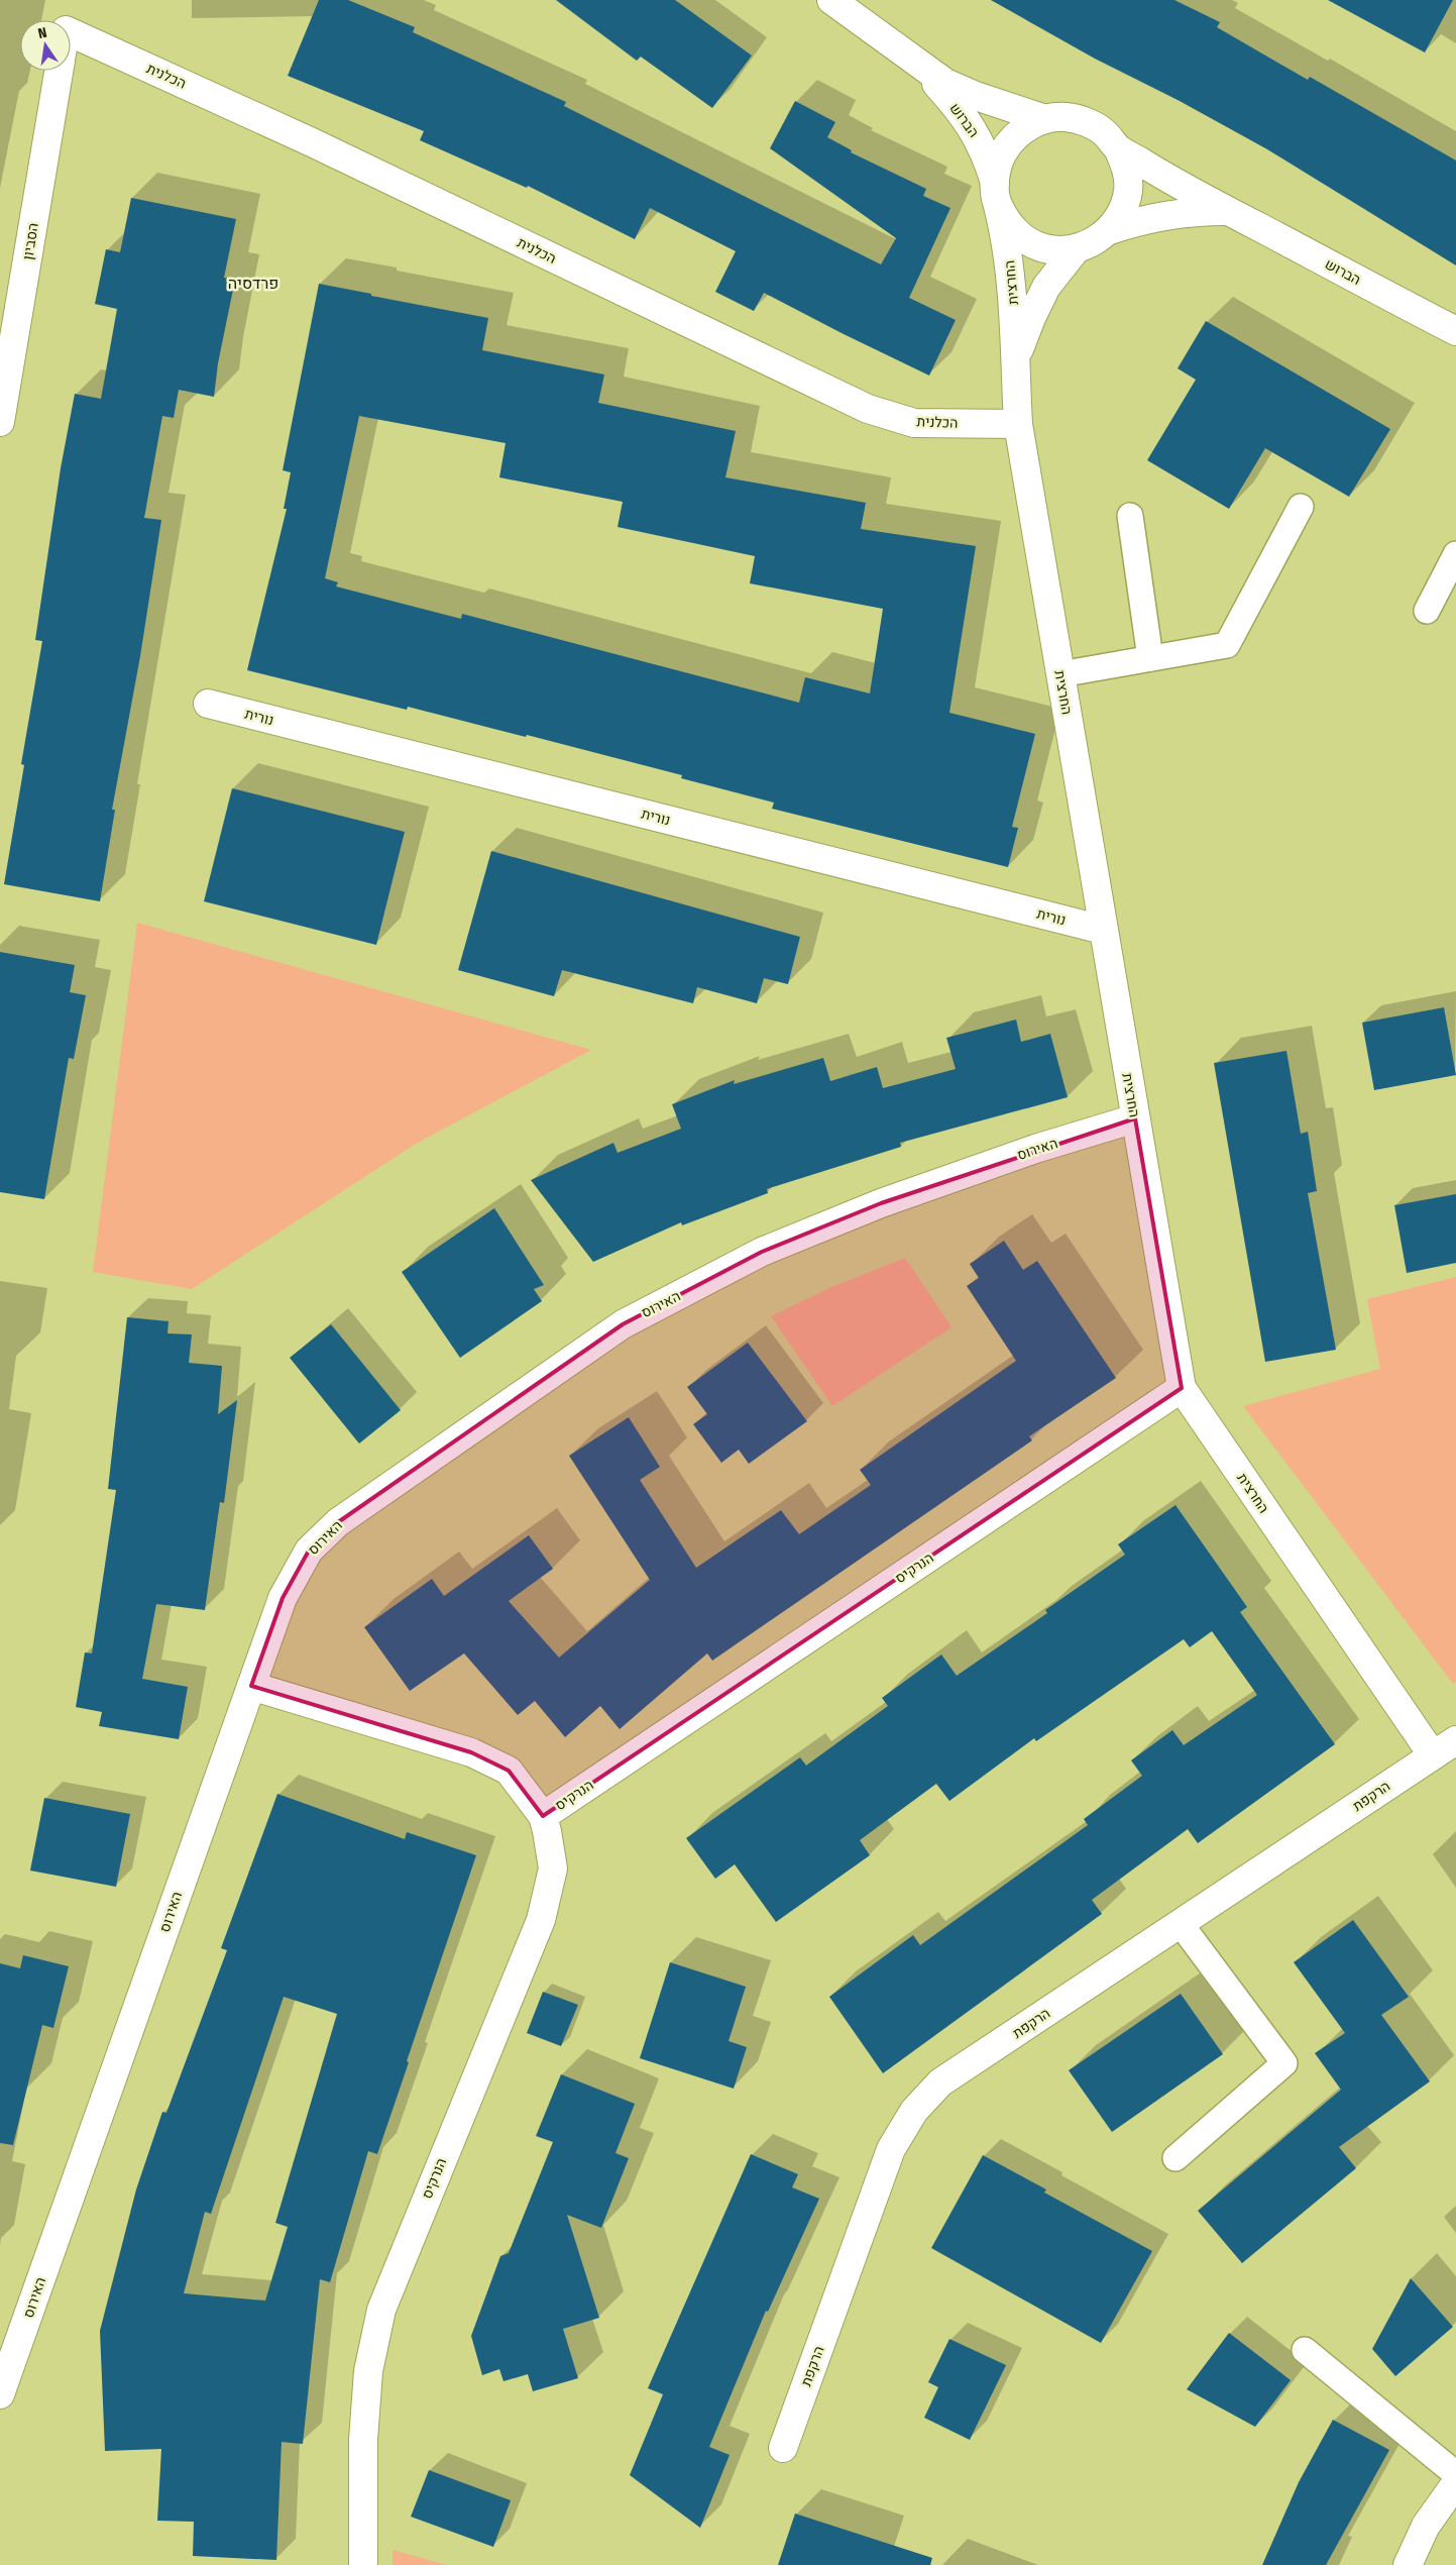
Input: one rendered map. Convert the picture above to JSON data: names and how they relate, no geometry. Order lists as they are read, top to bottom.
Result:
{
  "streets": {
    "street": [
      "הכלנית",
      "הברוש",
      "הסביון",
      "החרצית",
      "נורית",
      "האירוס",
      "הנרקיס",
      "הרקפת"
    ]
  },
  "crossings": [
    ["הכלנית", "החרצית"],
    ["הברוש", "החרצית"],
    ["החרצית", "נורית"],
    ["החרצית", "האירוס"],
    ["החרצית", "הנרקיס"],
    ["החרצית", "הרקפת"]
  ],
  "districts": ["פרדסיה"],
  "north": "top"
}
